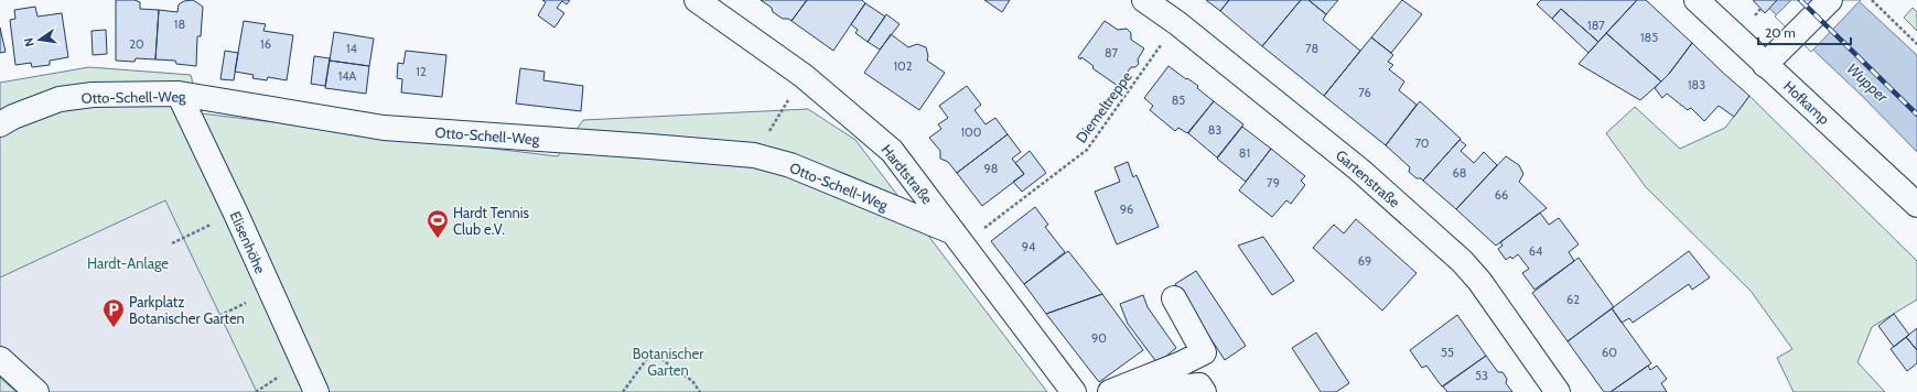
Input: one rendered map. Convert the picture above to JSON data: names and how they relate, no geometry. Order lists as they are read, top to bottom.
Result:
{
  "streets": {
    "street": [
      "Otto-Schell-Weg",
      "Hofkamp",
      "Hardtstraße",
      "Gartenstraße",
      "Elisenhöhe"
    ],
    "path": ["Diemeltreppe"]
  },
  "crossings": [
    ["Otto-Schell-Weg", "Hardtstraße"],
    ["Otto-Schell-Weg", "Elisenhöhe"]
  ],
  "water": ["Wupper"],
  "parks": ["Hardt-Anlage", "Botanischer Garten"],
  "places": {
    "sports": ["Hardt Tennis Club e.V."],
    "parking": ["Parkplatz Botanischer Garten"]
  },
  "house_numbers": [
    "18",
    "187",
    "185",
    "20",
    "16",
    "14",
    "78",
    "87",
    "102",
    "12",
    "14A",
    "183",
    "76",
    "85",
    "83",
    "100",
    "70",
    "81",
    "98",
    "68",
    "79",
    "66",
    "96",
    "94",
    "64",
    "69",
    "62",
    "90",
    "55",
    "60",
    "53"
  ],
  "scale_bar": "20 m",
  "north": "left"
}
